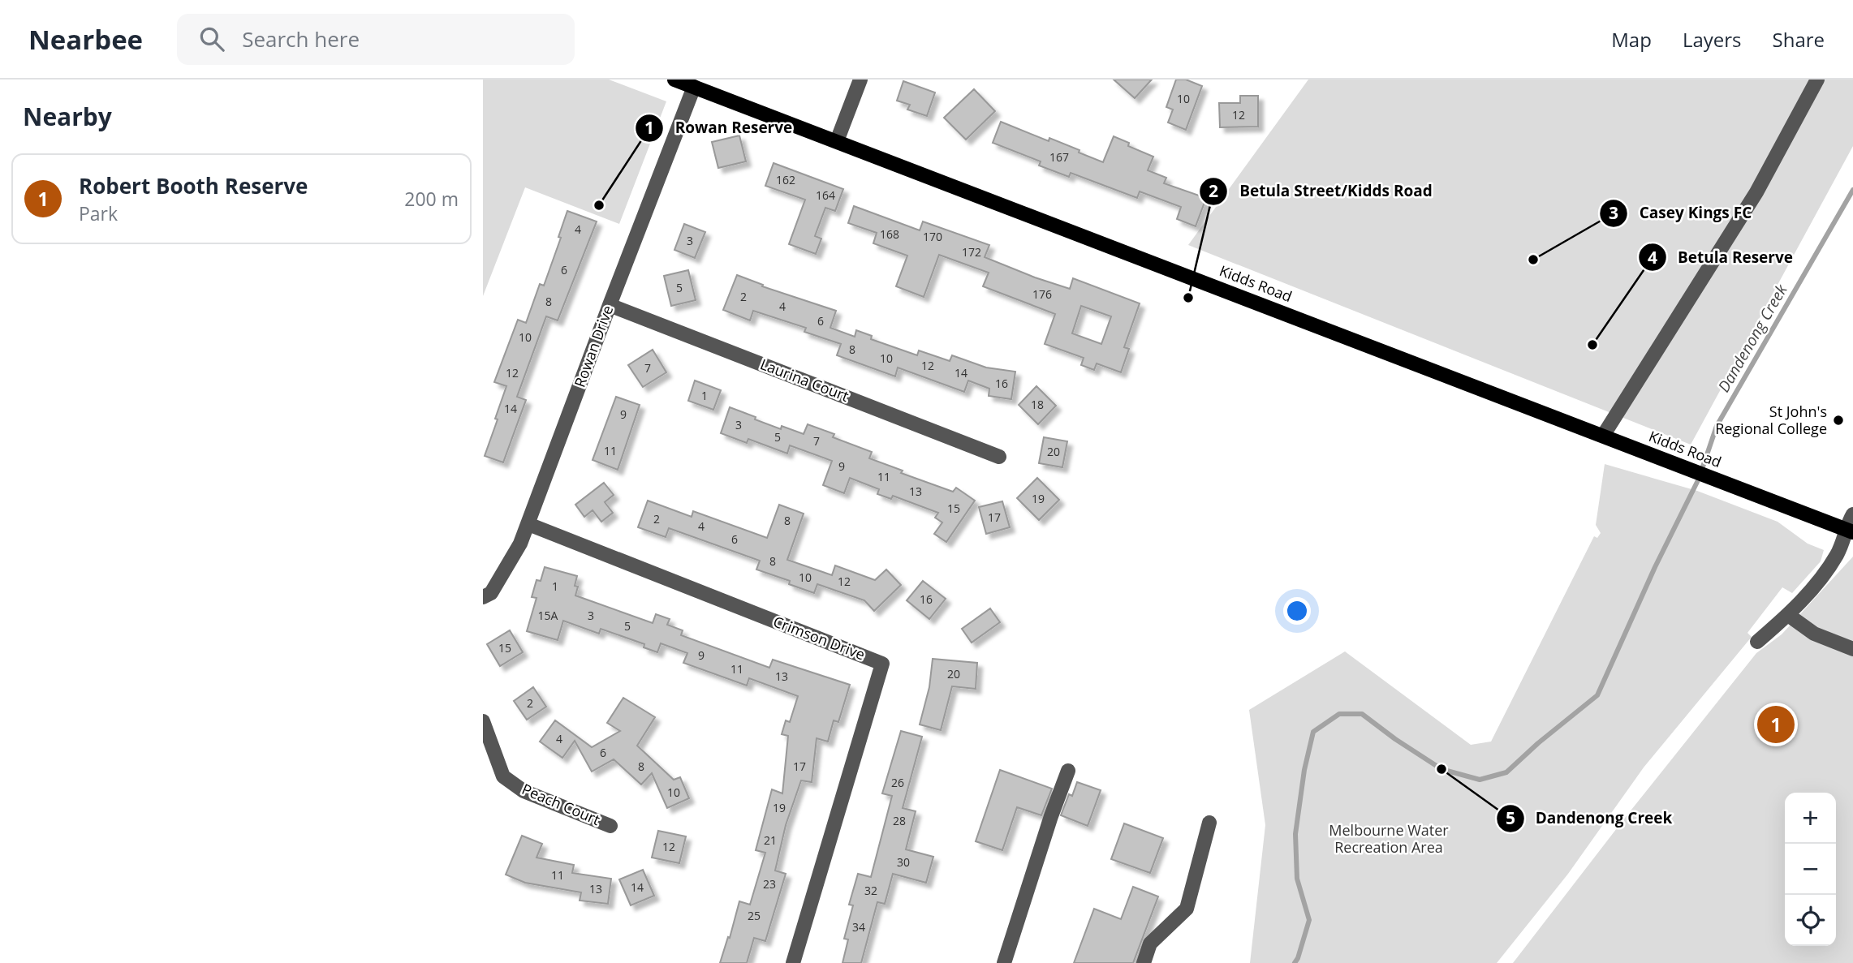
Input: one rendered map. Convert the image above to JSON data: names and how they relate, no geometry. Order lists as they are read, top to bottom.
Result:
{
  "streets": {
    "main road": ["Kidds Road"],
    "street": [
      "Rowan Drive",
      "Laurina Court",
      "Crimson Drive",
      "Peach Court"
    ]
  },
  "crossings": [
    ["Kidds Road", "Rowan Drive"],
    ["Rowan Drive", "Laurina Court"],
    ["Rowan Drive", "Crimson Drive"]
  ],
  "water": ["Dandenong Creek"],
  "parks": ["Melbourne Water Recreation Area"],
  "places": [
    "Rowan Reserve",
    "Casey Kings FC",
    "Betula Street/Kidds Road",
    "Betula Reserve",
    "St John's Regional College",
    "Dandenong Creek"
  ],
  "house_numbers": [
    "10",
    "12",
    "167",
    "162",
    "164",
    "4",
    "168",
    "170",
    "3",
    "172",
    "6",
    "5",
    "176",
    "2",
    "8",
    "4",
    "6",
    "10",
    "8",
    "10",
    "12",
    "7",
    "12",
    "14",
    "16",
    "1",
    "18",
    "14",
    "9",
    "3",
    "5",
    "7",
    "11",
    "20",
    "9",
    "11",
    "13",
    "19",
    "15",
    "17",
    "2",
    "8",
    "4",
    "6",
    "8",
    "10",
    "12",
    "1",
    "16",
    "15A",
    "3",
    "5",
    "15",
    "9",
    "11",
    "20",
    "13",
    "2",
    "4",
    "6",
    "8",
    "17",
    "26",
    "10",
    "19",
    "28",
    "21",
    "12",
    "30",
    "11",
    "23",
    "14",
    "13",
    "32",
    "25",
    "34"
  ],
  "page": {
    "header": "Nearbee",
    "search": "Search here",
    "nav": ["Map", "Layers", "Share"],
    "heading": "Nearby",
    "list": [
      {
        "mark": "1",
        "name": "Robert Booth Reserve",
        "note": "Park",
        "value": "200 m"
      }
    ],
    "pins": "1",
    "map_buttons": ["+", "−"]
  }
}
